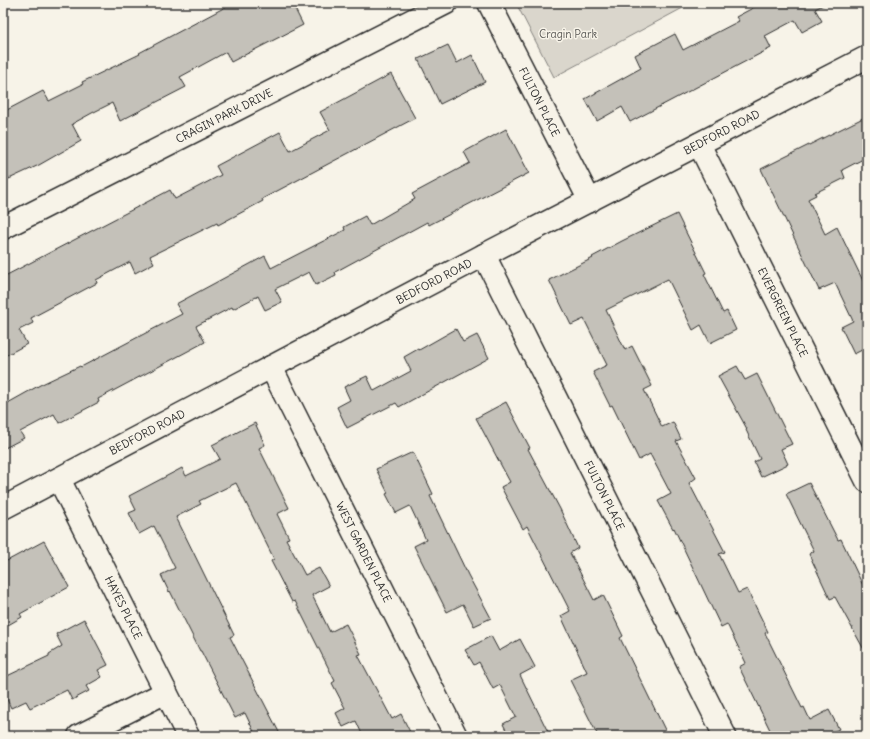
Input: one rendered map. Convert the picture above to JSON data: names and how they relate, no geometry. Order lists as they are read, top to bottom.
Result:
{
  "streets": {
    "street": [
      "FULTON PLACE",
      "CRAGIN PARK DRIVE",
      "BEDFORD ROAD",
      "EVERGREEN PLACE",
      "WEST GARDEN PLACE",
      "HAYES PLACE"
    ]
  },
  "crossings": [
    ["FULTON PLACE", "BEDFORD ROAD"],
    ["BEDFORD ROAD", "EVERGREEN PLACE"],
    ["BEDFORD ROAD", "WEST GARDEN PLACE"],
    ["BEDFORD ROAD", "HAYES PLACE"]
  ],
  "parks": ["Cragin Park"]
}
